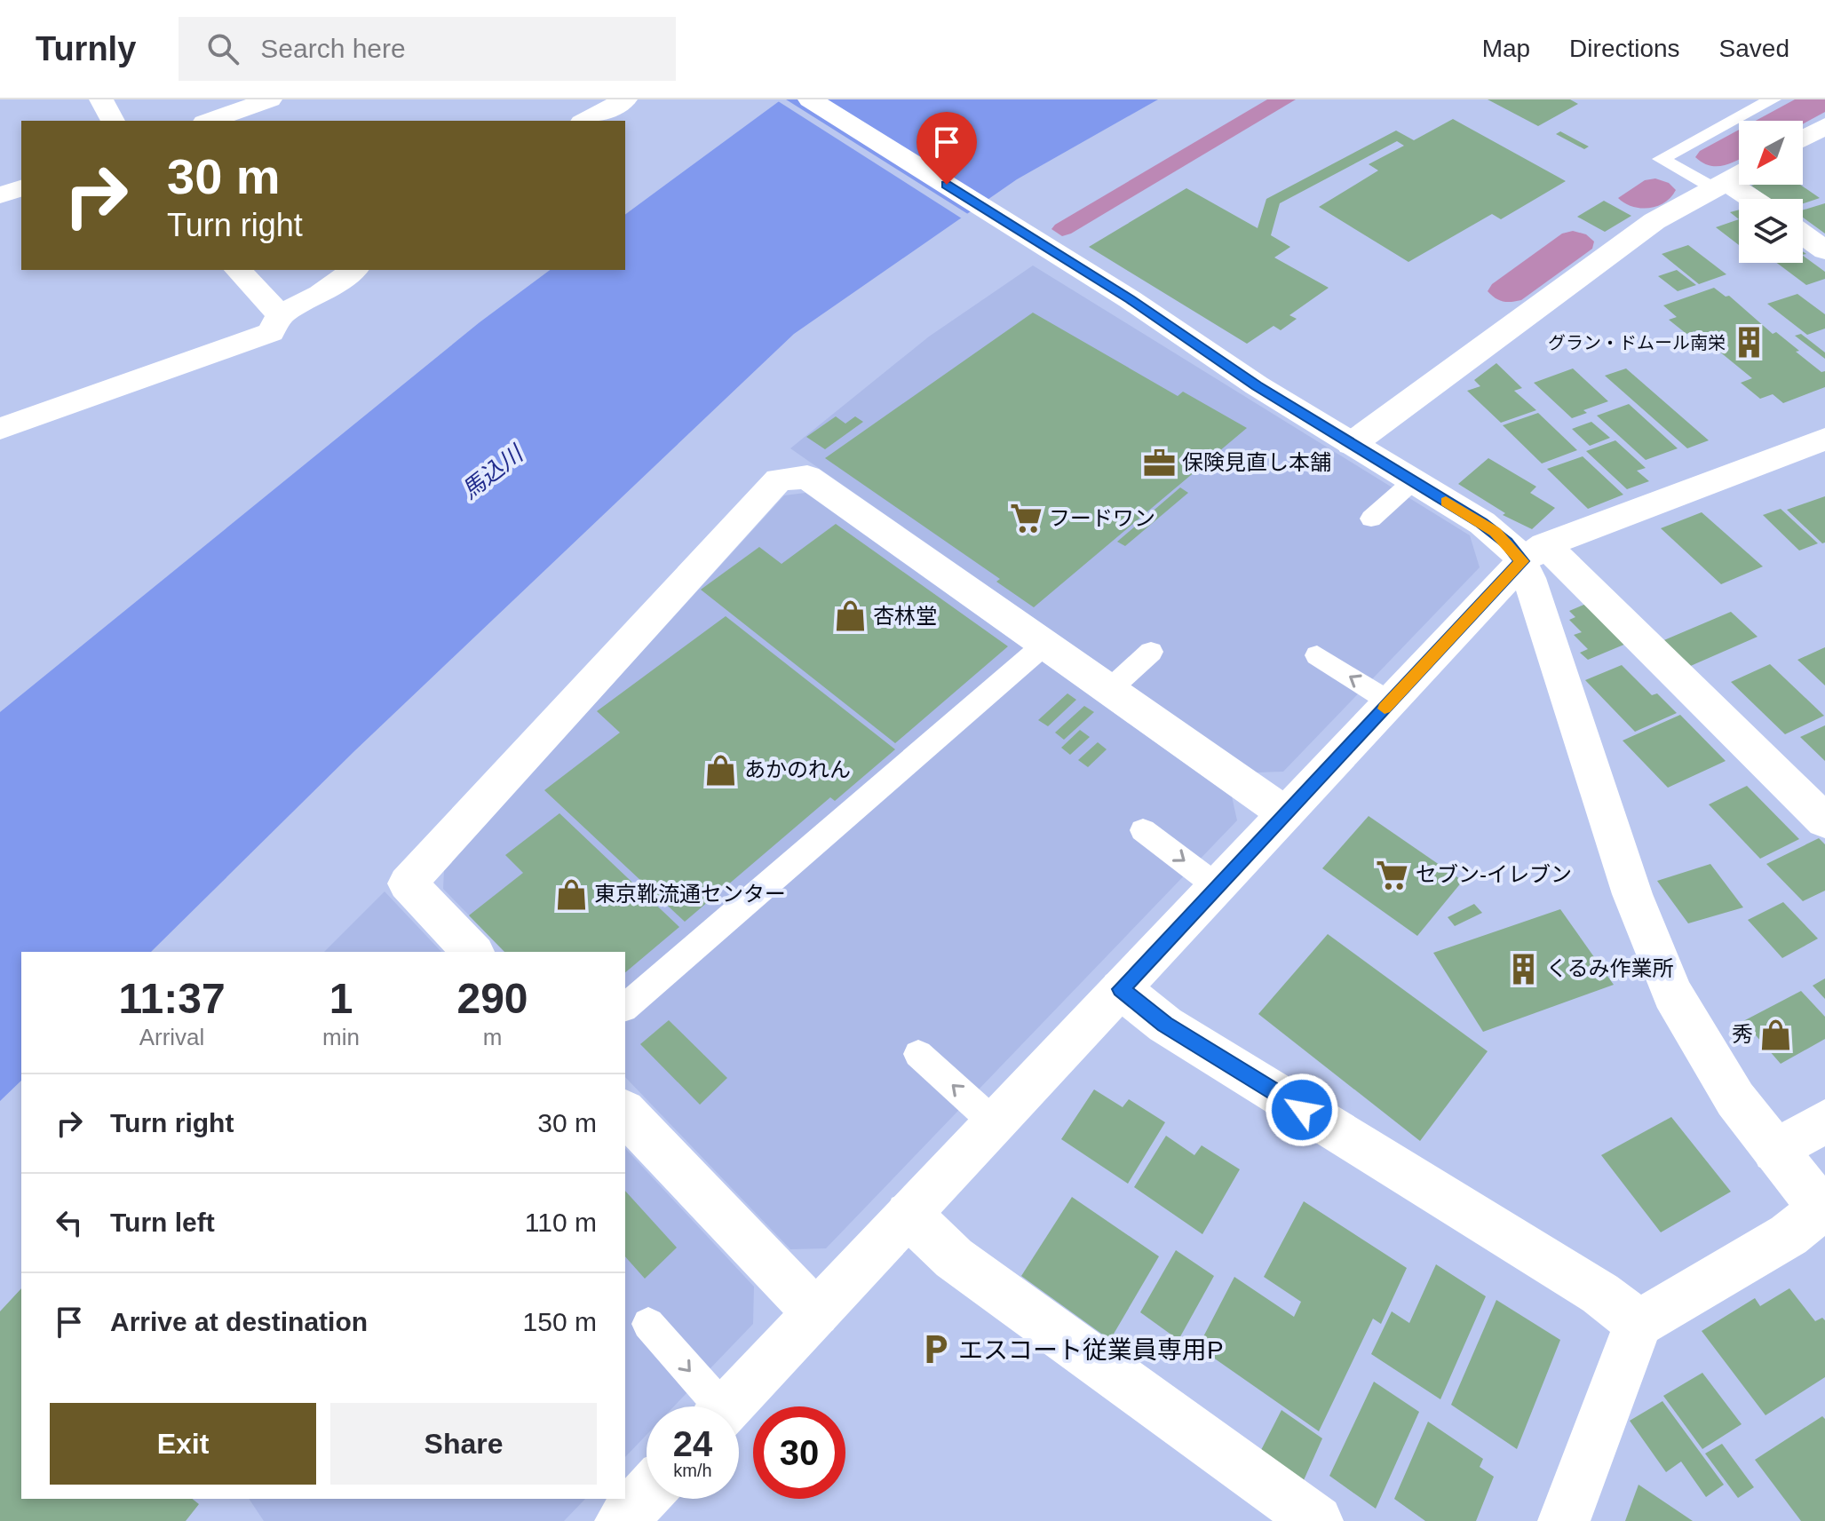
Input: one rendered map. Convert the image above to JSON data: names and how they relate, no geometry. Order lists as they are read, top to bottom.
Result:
{
  "water": ["馬込川"],
  "places": {
    "building": ["グラン・ドムール南栄", "くるみ作業所"],
    "office": ["保険見直し本舗"],
    "supermarket": ["フードワン", "セブン-イレブン"],
    "shop": [
      "杏林堂",
      "あかのれん",
      "東京靴流通センター",
      "秀"
    ],
    "parking": ["エスコート従業員専用P"]
  },
  "north": "bottom left",
  "page": {
    "header": "Turnly",
    "search": "Search here",
    "nav": ["Map", "Directions", "Saved"],
    "turn": ["30 m", "Turn right"],
    "eta": [
      "11:37",
      "Arrival",
      "1",
      "min",
      "290",
      "m"
    ],
    "list": [
      {
        "name": "Turn right",
        "value": "30 m"
      },
      {
        "name": "Turn left",
        "value": "110 m"
      },
      {
        "name": "Arrive at destination",
        "value": "150 m"
      }
    ],
    "buttons": ["Exit", "Share"],
    "speed": "24 km/h",
    "limit": "30"
  }
}
